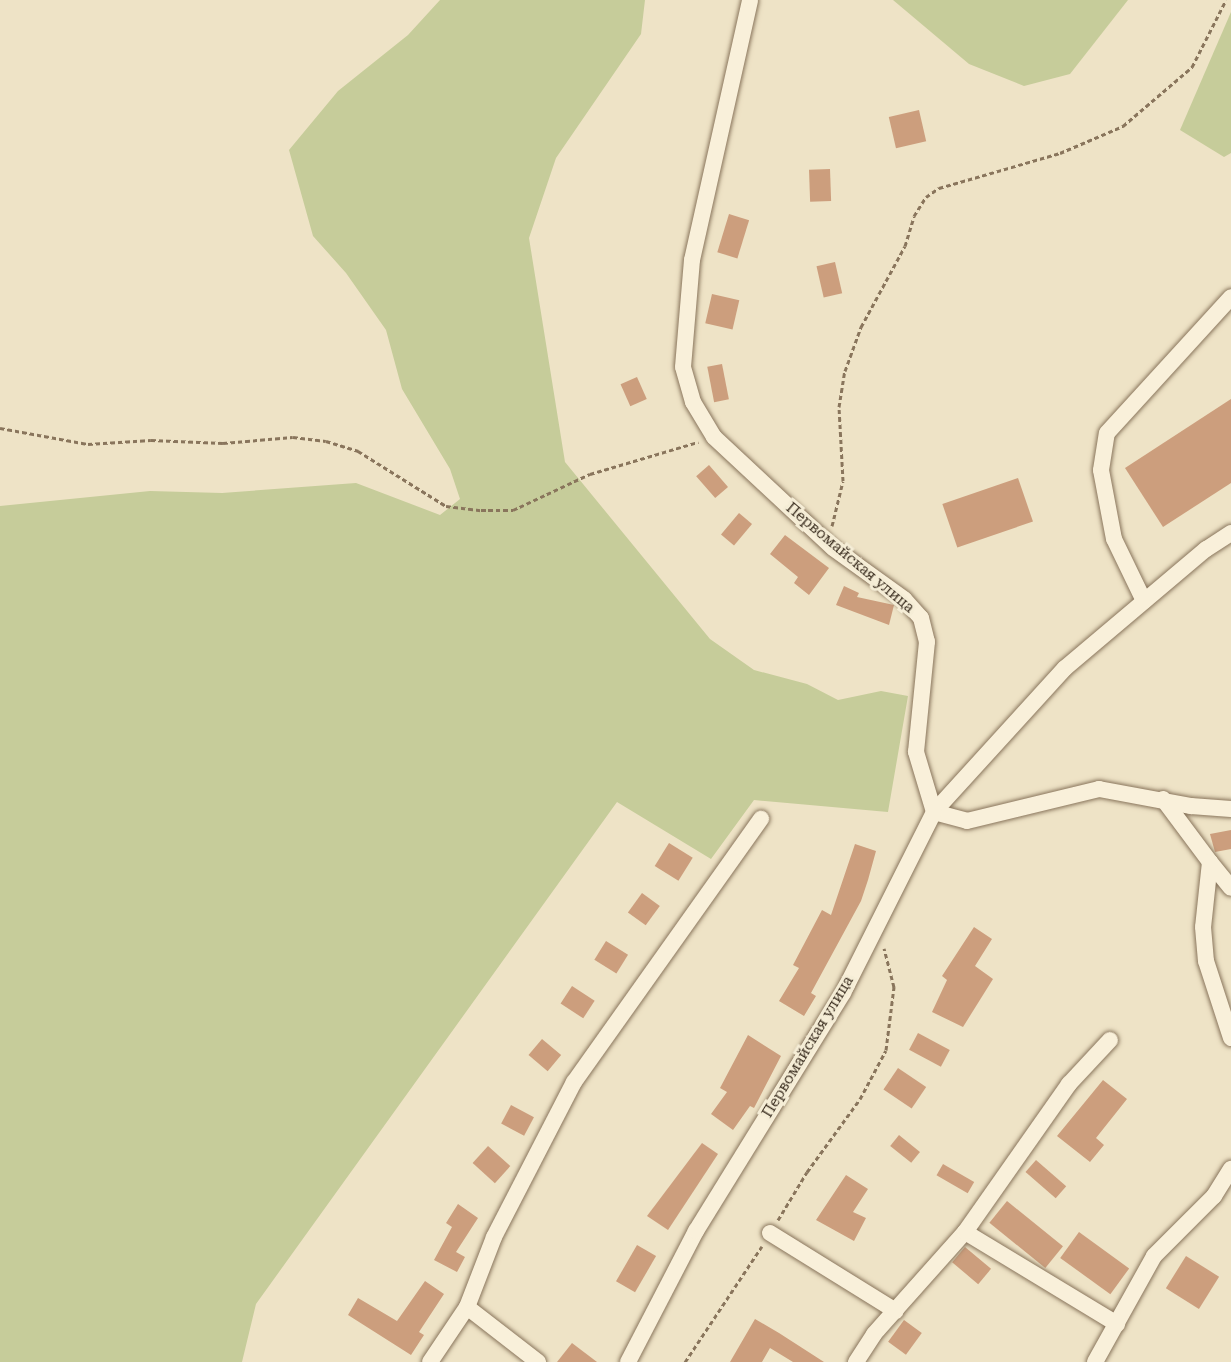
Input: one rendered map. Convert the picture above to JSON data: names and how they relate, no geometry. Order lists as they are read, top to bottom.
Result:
{
  "streets": {
    "street": ["Первомайская улица"]
  }
}
